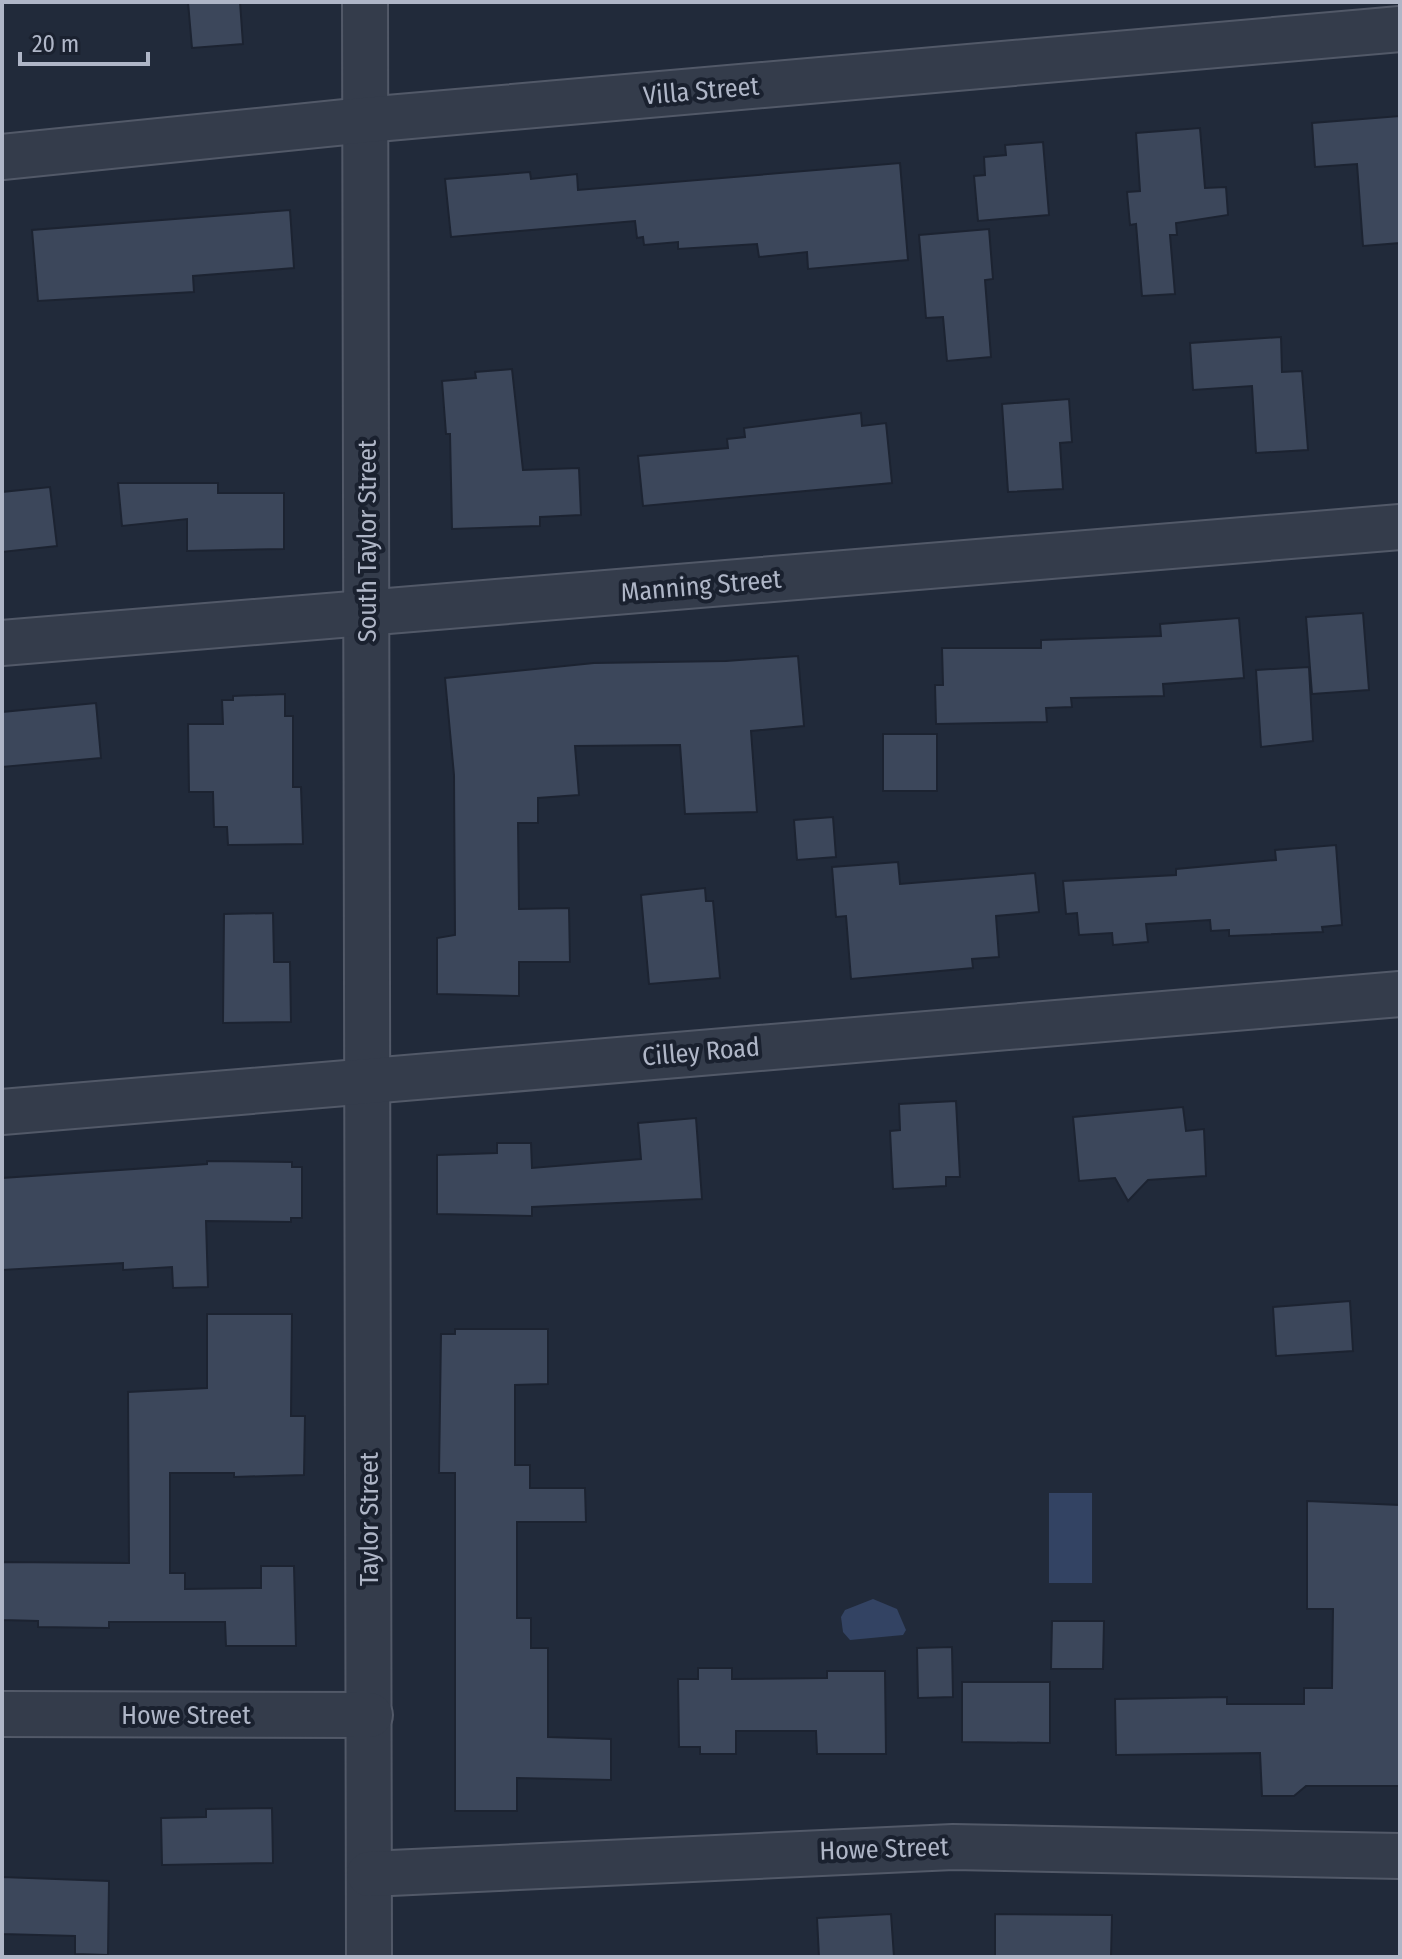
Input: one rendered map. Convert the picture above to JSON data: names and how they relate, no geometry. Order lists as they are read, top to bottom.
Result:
{
  "streets": {
    "street": [
      "Villa Street",
      "South Taylor Street",
      "Manning Street",
      "Cilley Road",
      "Taylor Street",
      "Howe Street"
    ]
  },
  "crossings": [
    ["Villa Street", "South Taylor Street"],
    ["South Taylor Street", "Manning Street"],
    ["South Taylor Street", "Cilley Road"],
    ["South Taylor Street", "Taylor Street"],
    ["Cilley Road", "Taylor Street"],
    ["Taylor Street", "Howe Street"]
  ],
  "scale_bar": "20 m"
}
